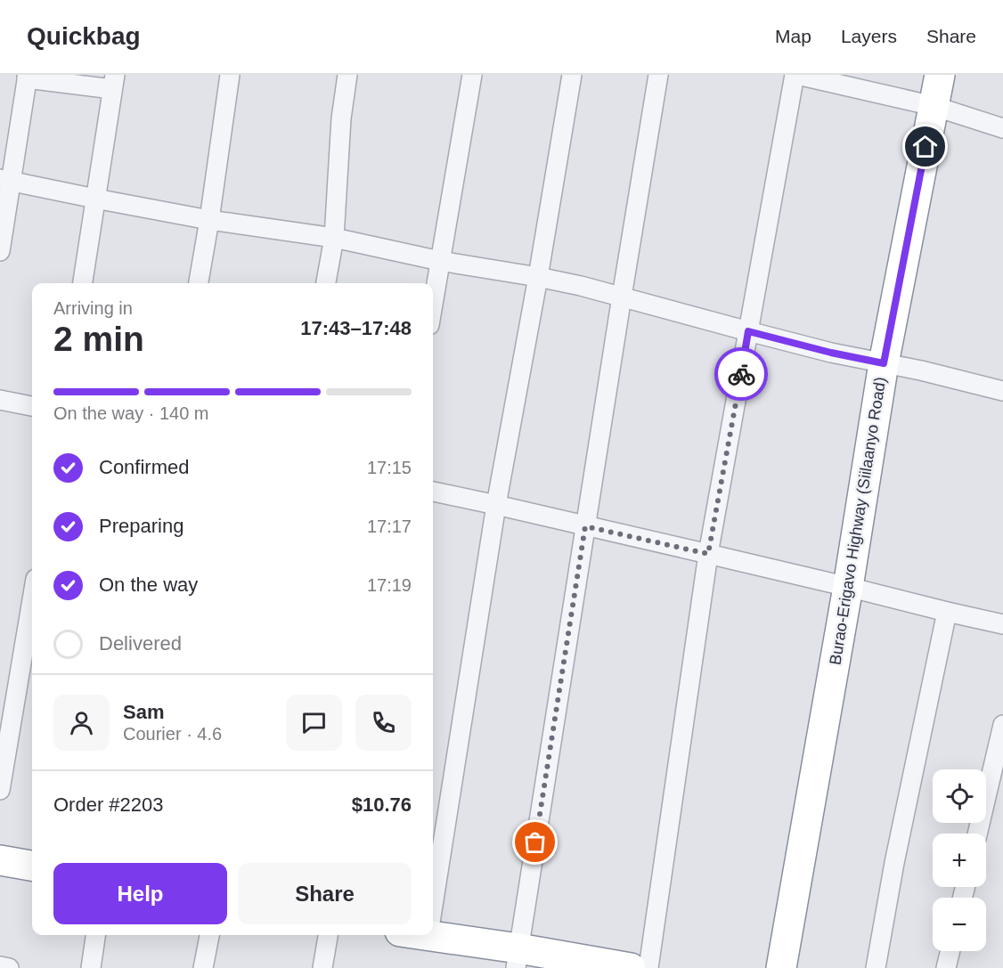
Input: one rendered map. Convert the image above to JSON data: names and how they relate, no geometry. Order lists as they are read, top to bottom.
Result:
{
  "streets": {
    "highway": ["Burao-Erigavo Highway (Siilaanyo Road)"]
  },
  "page": {
    "header": "Quickbag",
    "nav": ["Map", "Layers", "Share"],
    "heading": ["2 min", "Arriving in", "17:43–17:48"],
    "panel": [
      "Sam",
      "Courier · 4.6",
      "Order #2203",
      "$10.76"
    ],
    "bar": "On the way · 140 m",
    "list": [
      ["Confirmed", "17:15"],
      ["Preparing", "17:17"],
      ["On the way", "17:19"],
      "Delivered"
    ],
    "map_buttons": ["+", "−"],
    "buttons": ["Help", "Share"]
  }
}
